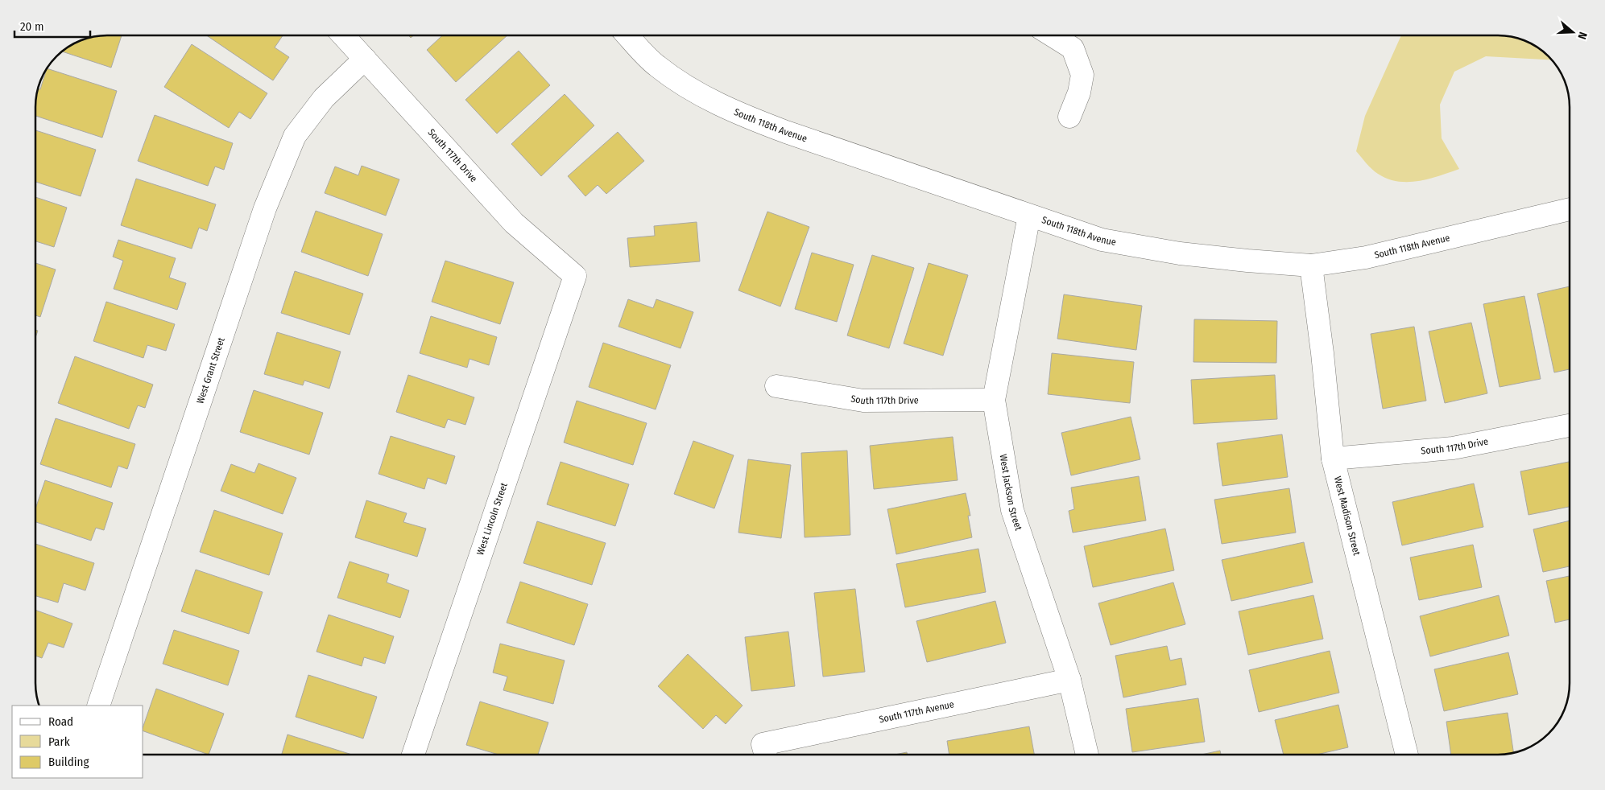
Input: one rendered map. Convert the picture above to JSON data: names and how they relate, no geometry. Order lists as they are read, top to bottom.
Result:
{
  "streets": {
    "street": [
      "South 118th Avenue",
      "South 117th Drive",
      "West Grant Street",
      "West Jackson Street",
      "West Madison Street",
      "West Lincoln Street",
      "South 117th Avenue"
    ]
  },
  "crossings": [
    ["South 118th Avenue", "West Jackson Street"],
    ["South 118th Avenue", "West Madison Street"],
    ["South 117th Drive", "West Grant Street"],
    ["South 117th Drive", "West Jackson Street"],
    ["South 117th Drive", "West Madison Street"],
    ["South 117th Drive", "West Lincoln Street"],
    ["West Jackson Street", "South 117th Avenue"]
  ],
  "legend": ["Road", "Park", "Building"],
  "scale_bar": "20 m",
  "north": "right"
}
